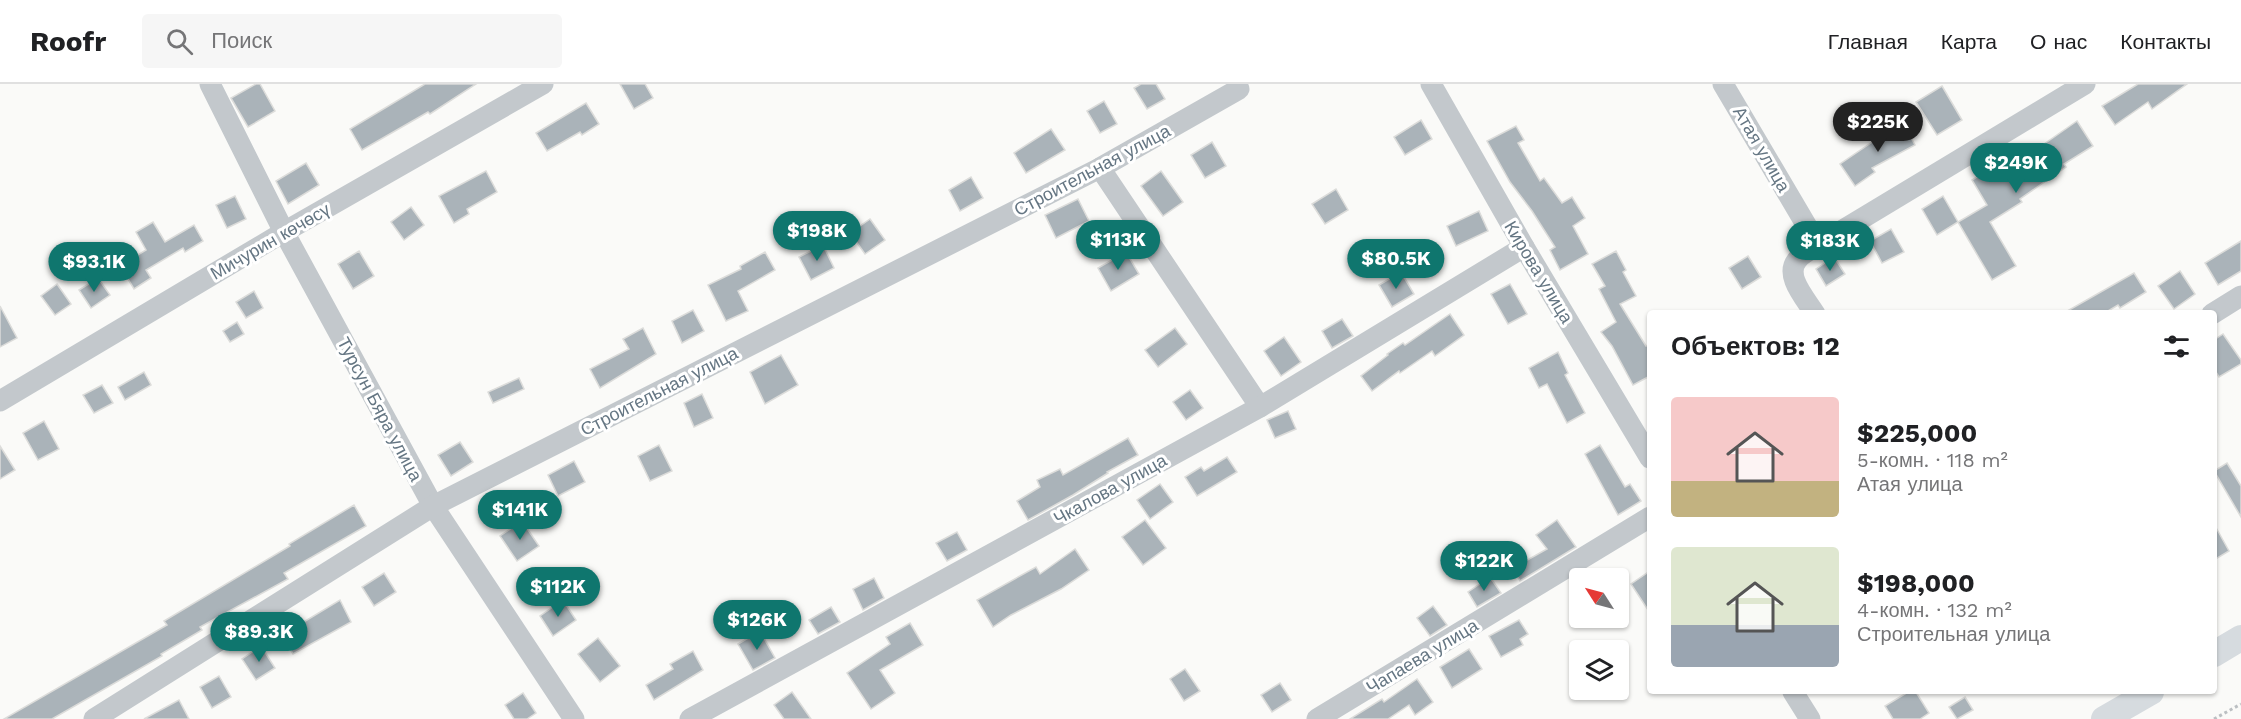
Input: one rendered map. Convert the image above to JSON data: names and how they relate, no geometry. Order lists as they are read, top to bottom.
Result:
{
  "streets": {
    "street": [
      "Атая улица",
      "Строительная улица",
      "Мичурин көчөсү",
      "Кирова улица",
      "Турсун Бяра улица",
      "Чкалова улица",
      "Чапаева улица"
    ]
  },
  "crossings": [
    ["Строительная улица", "Турсун Бяра улица"],
    ["Мичурин көчөсү", "Турсун Бяра улица"],
    ["Кирова улица", "Чкалова улица"]
  ],
  "north": "top left",
  "page": {
    "header": "Roofr",
    "search": "Поиск",
    "nav": [
      "Главная",
      "Карта",
      "О нас",
      "Контакты"
    ],
    "price": [
      "$225K",
      "$249K",
      "$198K",
      "$113K",
      "$183K",
      "$80.5K",
      "$93.1K",
      "$141K",
      "$122K",
      "$112K",
      "$126K",
      "$89.3K"
    ],
    "heading": "Объектов: 12",
    "list": [
      {
        "name": "$225,000",
        "note": "5-комн. · 118 m² · Атая улица"
      },
      {
        "name": "$198,000",
        "note": "4-комн. · 132 m² · Строительная улица"
      }
    ]
  }
}
